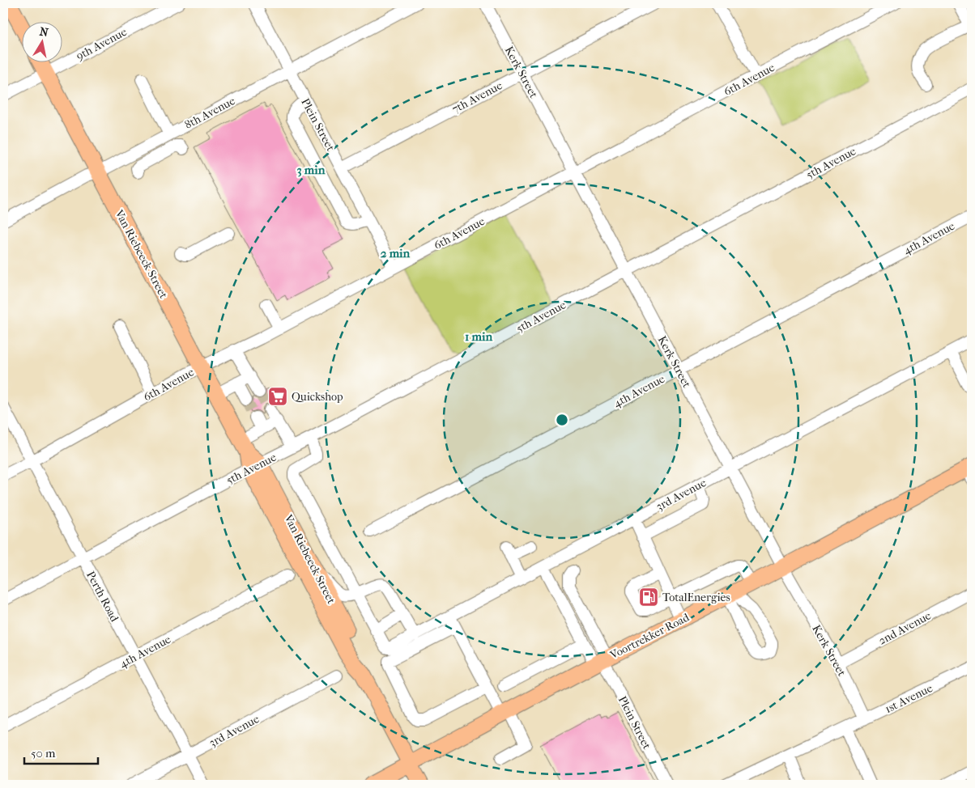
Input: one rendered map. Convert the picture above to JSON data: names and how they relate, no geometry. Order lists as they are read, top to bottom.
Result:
{
  "streets": {
    "main road": ["Van Riebeeck Street", "Voortrekker Road"],
    "street": [
      "9th Avenue",
      "Kerk Street",
      "6th Avenue",
      "7th Avenue",
      "8th Avenue",
      "Plein Street",
      "5th Avenue",
      "4th Avenue",
      "3rd Avenue",
      "Perth Road",
      "2nd Avenue",
      "1st Avenue"
    ]
  },
  "crossings": [
    ["9th Avenue", "Van Riebeeck Street"],
    ["Kerk Street", "6th Avenue"],
    ["Kerk Street", "7th Avenue"],
    ["Kerk Street", "5th Avenue"],
    ["Kerk Street", "4th Avenue"],
    ["Kerk Street", "3rd Avenue"],
    ["Kerk Street", "2nd Avenue"],
    ["Kerk Street", "Voortrekker Road"],
    ["Kerk Street", "1st Avenue"],
    ["6th Avenue", "Plein Street"],
    ["6th Avenue", "Van Riebeeck Street"],
    ["6th Avenue", "Perth Road"],
    ["7th Avenue", "Plein Street"],
    ["8th Avenue", "Plein Street"],
    ["8th Avenue", "Van Riebeeck Street"],
    ["Plein Street", "Voortrekker Road"],
    ["5th Avenue", "Van Riebeeck Street"],
    ["5th Avenue", "Perth Road"],
    ["4th Avenue", "Perth Road"],
    ["Van Riebeeck Street", "Voortrekker Road"],
    ["3rd Avenue", "Perth Road"]
  ],
  "places": {
    "supermarket": ["Quickshop"],
    "fuel station": ["TotalEnergies"]
  },
  "scale_bar": "50 m",
  "north": "top",
  "rings": ["3 min", "2 min", "1 min"]
}
